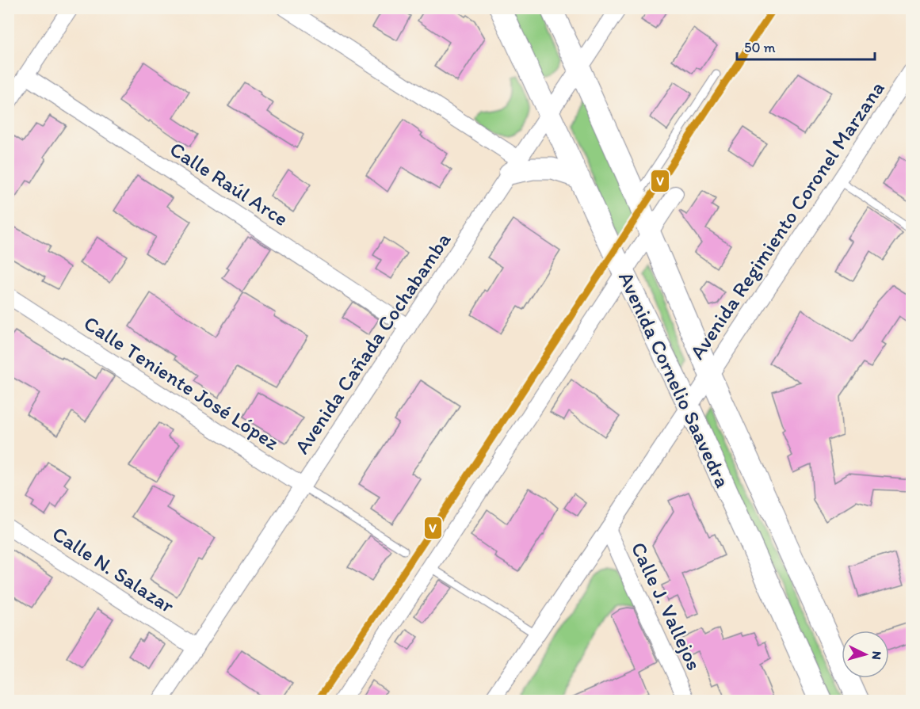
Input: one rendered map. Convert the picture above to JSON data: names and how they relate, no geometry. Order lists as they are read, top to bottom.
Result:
{
  "streets": {
    "street": [
      "Calle Raúl Arce",
      "Avenida Regimiento Coronel Marzana",
      "Avenida Cañada Cochabamba",
      "Avenida Cornelio Saavedra",
      "Calle Teniente José López",
      "Calle N. Salazar",
      "Calle J. Vallejos"
    ]
  },
  "crossings": [
    ["Calle Raúl Arce", "Avenida Cañada Cochabamba"],
    ["Avenida Regimiento Coronel Marzana", "Avenida Cornelio Saavedra"],
    ["Avenida Regimiento Coronel Marzana", "Calle J. Vallejos"],
    ["Avenida Cañada Cochabamba", "Avenida Cornelio Saavedra"],
    ["Avenida Cañada Cochabamba", "Calle Teniente José López"],
    ["Avenida Cañada Cochabamba", "Calle N. Salazar"]
  ],
  "lines": ["transit line V"],
  "scale_bar": "50 m",
  "north": "right"
}
